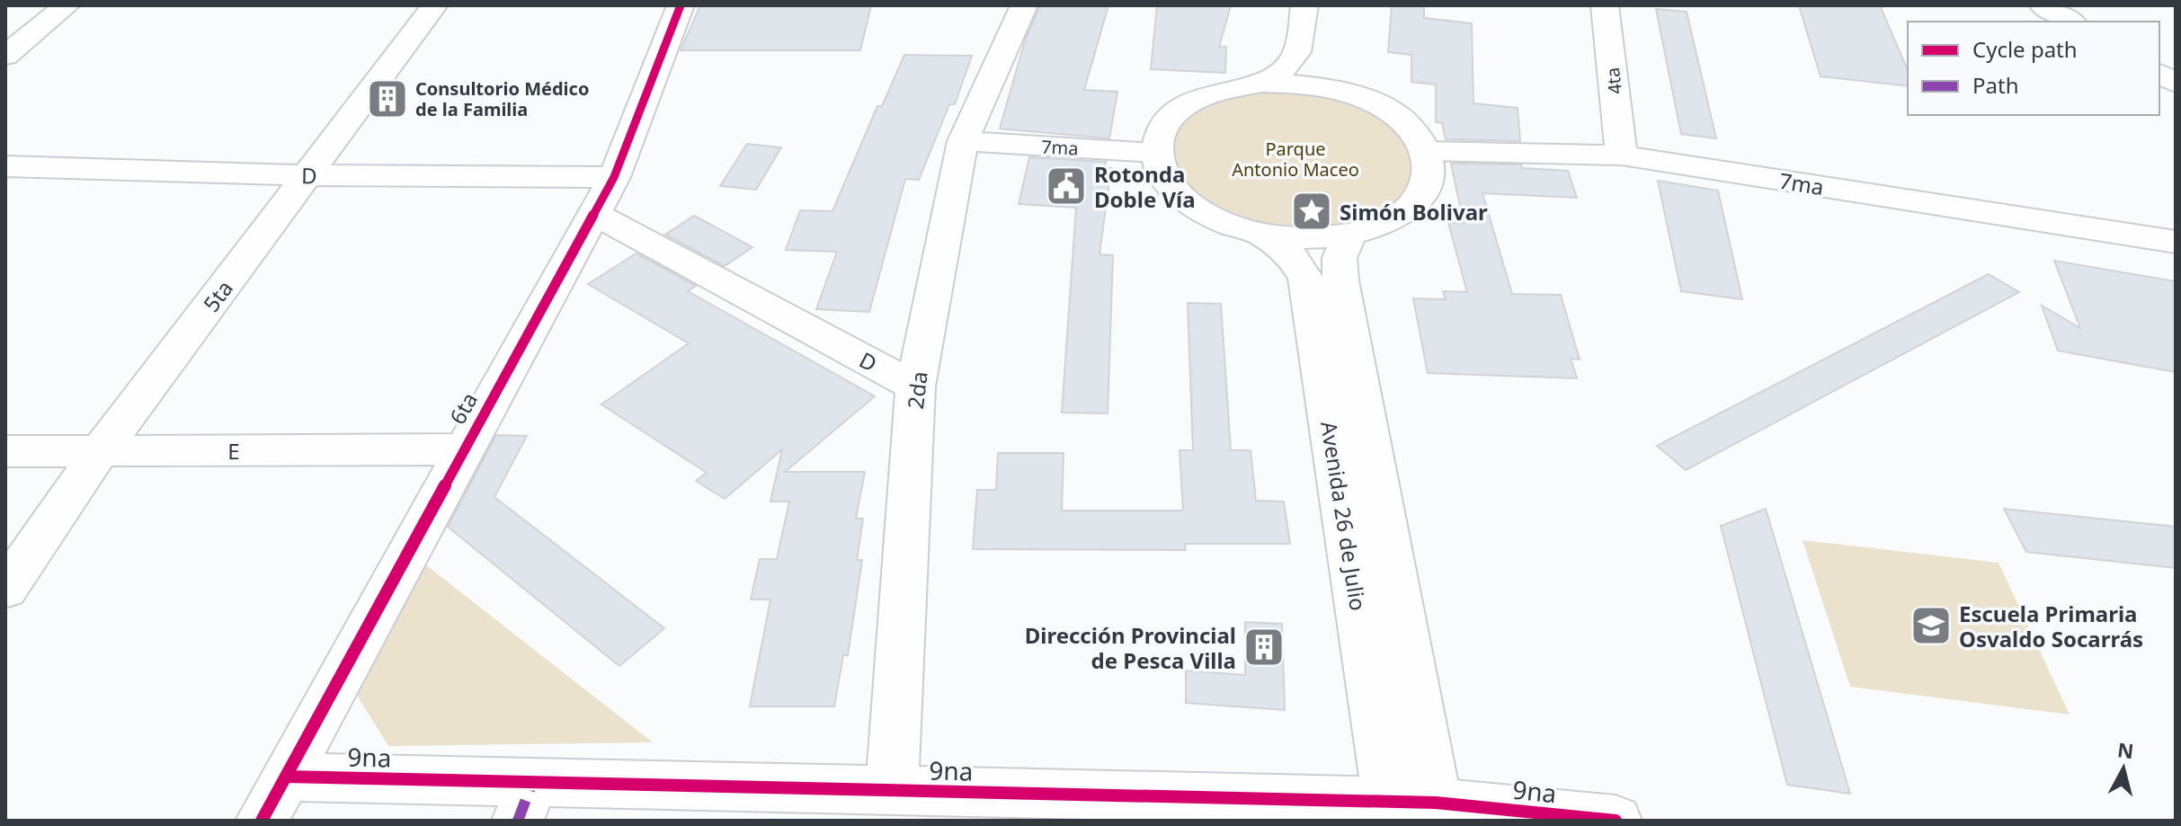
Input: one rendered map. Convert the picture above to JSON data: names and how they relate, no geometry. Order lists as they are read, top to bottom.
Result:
{
  "streets": {
    "street": [
      "4ta",
      "7ma",
      "D",
      "5ta",
      "2da",
      "6ta",
      "E",
      "Avenida 26 de Julio",
      "9na"
    ]
  },
  "crossings": [
    ["4ta", "7ma"],
    ["7ma", "2da"],
    ["7ma", "Avenida 26 de Julio"],
    ["D", "5ta"],
    ["D", "2da"],
    ["D", "6ta"],
    ["5ta", "E"],
    ["2da", "9na"],
    ["6ta", "E"],
    ["6ta", "9na"],
    ["Avenida 26 de Julio", "9na"]
  ],
  "parks": ["Parque Antonio Maceo"],
  "places": {
    "building": ["Consultorio Médico de la Familia", "Dirección Provincial de Pesca Villa"],
    "public building": ["Rotonda Doble Vía"],
    "place": ["Simón Bolivar"],
    "school or university": ["Escuela Primaria Osvaldo Socarrás"]
  },
  "legend": ["Cycle path", "Path"],
  "north": "top"
}
